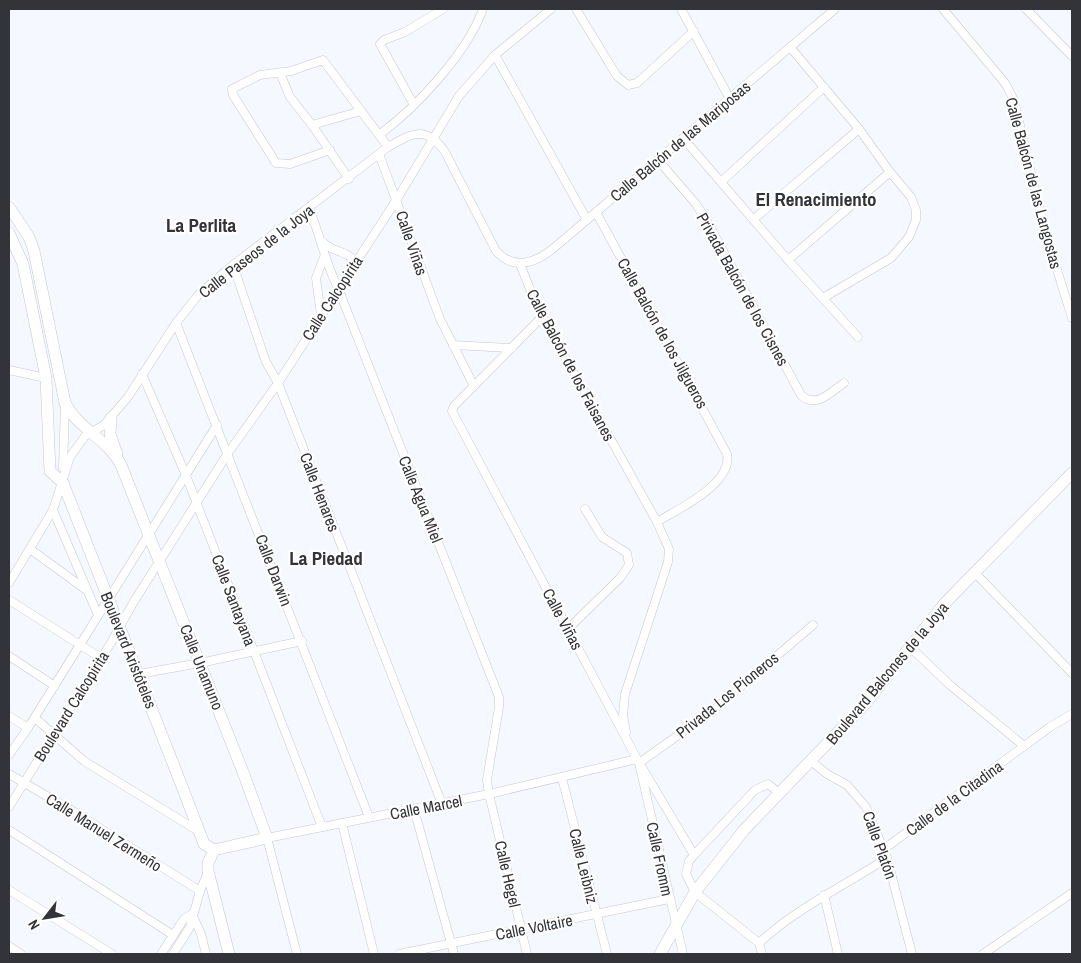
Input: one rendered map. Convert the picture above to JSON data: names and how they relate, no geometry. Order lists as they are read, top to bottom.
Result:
{
  "streets": {
    "street": [
      "Calle Balcón de las Mariposas",
      "Calle Balcón de las Langostas",
      "Calle Viñas",
      "Calle Paseos de la Joya",
      "Privada Balcón de los Cisnes",
      "Calle Calcopirita",
      "Calle Balcón de los Jilgueros",
      "Calle Balcón de los Faisanes",
      "Calle Henares",
      "Calle Agua Miel",
      "Calle Darwin",
      "Calle Santayana",
      "Boulevard Aristóteles",
      "Calle Unamuno",
      "Boulevard Balcones de la Joya",
      "Privada Los Pioneros",
      "Boulevard Calcopirita",
      "Calle de la Citadina",
      "Calle Marcel",
      "Calle Manuel Zermeño",
      "Calle Platón",
      "Calle Fromm",
      "Calle Leibniz",
      "Calle Hegel",
      "Calle Voltaire"
    ]
  },
  "crossings": [
    ["Calle Balcón de las Mariposas", "Privada Balcón de los Cisnes"],
    ["Calle Balcón de las Mariposas", "Calle Balcón de los Jilgueros"],
    ["Calle Balcón de las Mariposas", "Calle Balcón de los Faisanes"],
    ["Calle Viñas", "Calle Paseos de la Joya"],
    ["Calle Viñas", "Calle Calcopirita"],
    ["Calle Viñas", "Calle Balcón de los Faisanes"],
    ["Calle Viñas", "Privada Los Pioneros"],
    ["Calle Viñas", "Calle Marcel"],
    ["Calle Viñas", "Calle Fromm"],
    ["Calle Paseos de la Joya", "Calle Calcopirita"],
    ["Calle Paseos de la Joya", "Calle Henares"],
    ["Calle Paseos de la Joya", "Calle Agua Miel"],
    ["Calle Paseos de la Joya", "Calle Darwin"],
    ["Calle Paseos de la Joya", "Calle Santayana"],
    ["Calle Paseos de la Joya", "Boulevard Aristóteles"],
    ["Calle Paseos de la Joya", "Calle Unamuno"],
    ["Calle Calcopirita", "Calle Henares"],
    ["Calle Calcopirita", "Calle Agua Miel"],
    ["Calle Calcopirita", "Calle Darwin"],
    ["Calle Calcopirita", "Boulevard Calcopirita"],
    ["Calle Balcón de los Jilgueros", "Calle Balcón de los Faisanes"],
    ["Calle Henares", "Calle Marcel"],
    ["Calle Agua Miel", "Calle Marcel"],
    ["Calle Agua Miel", "Calle Hegel"],
    ["Calle Darwin", "Boulevard Calcopirita"],
    ["Calle Darwin", "Calle Marcel"],
    ["Calle Santayana", "Boulevard Calcopirita"],
    ["Calle Santayana", "Calle Marcel"],
    ["Boulevard Aristóteles", "Calle Unamuno"],
    ["Boulevard Aristóteles", "Boulevard Calcopirita"],
    ["Boulevard Aristóteles", "Calle Marcel"],
    ["Calle Unamuno", "Boulevard Calcopirita"],
    ["Calle Unamuno", "Calle Marcel"],
    ["Boulevard Balcones de la Joya", "Calle Platón"],
    ["Boulevard Balcones de la Joya", "Calle Fromm"],
    ["Privada Los Pioneros", "Calle Marcel"],
    ["Privada Los Pioneros", "Calle Fromm"],
    ["Boulevard Calcopirita", "Calle Manuel Zermeño"],
    ["Calle de la Citadina", "Calle Platón"],
    ["Calle Marcel", "Calle Fromm"],
    ["Calle Marcel", "Calle Leibniz"],
    ["Calle Marcel", "Calle Hegel"],
    ["Calle Fromm", "Calle Voltaire"],
    ["Calle Leibniz", "Calle Voltaire"],
    ["Calle Hegel", "Calle Voltaire"]
  ],
  "districts": ["El Renacimiento", "La Perlita", "La Piedad"],
  "north": "bottom left"
}
